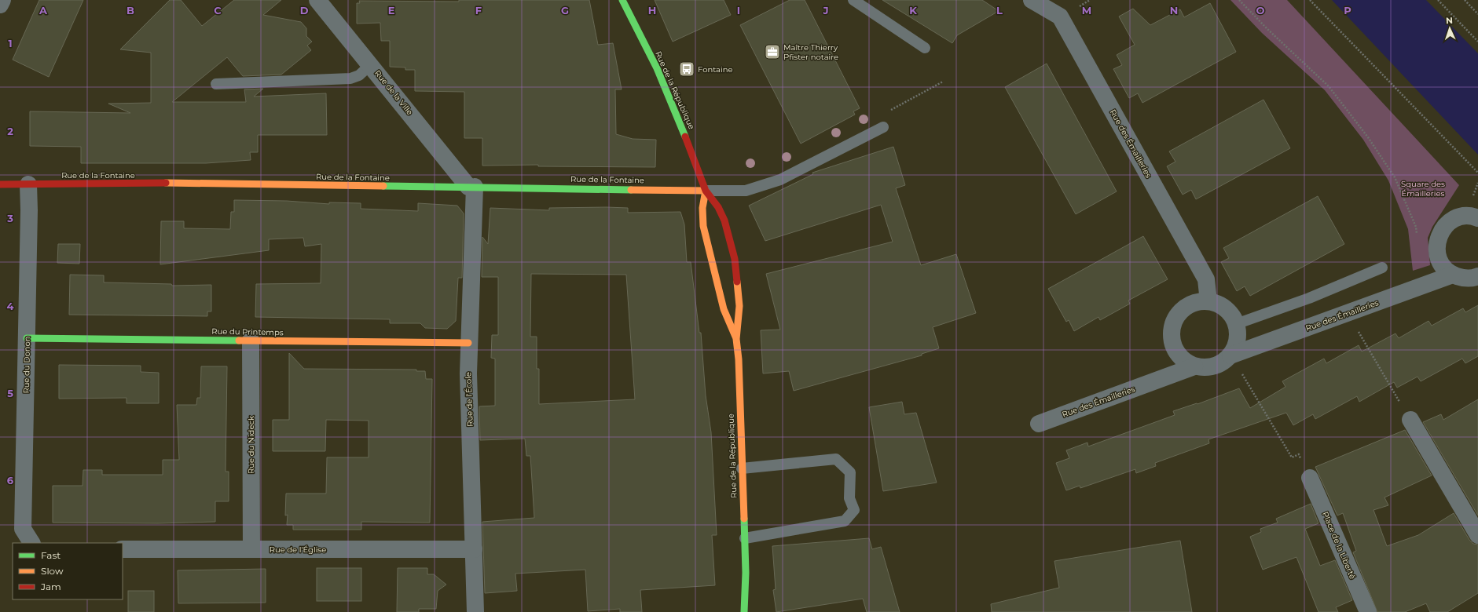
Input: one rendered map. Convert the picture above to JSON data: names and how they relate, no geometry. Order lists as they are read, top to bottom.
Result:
{
  "streets": {
    "street": [
      "Rue de la République",
      "Rue de la Ville",
      "Rue des Émailleries",
      "Rue de la Fontaine",
      "Rue du Printemps",
      "Rue du Donon",
      "Rue de l'École",
      "Rue du Nideck",
      "Place de la Liberté",
      "Rue de l'Église"
    ]
  },
  "crossings": [
    ["Rue de la République", "Rue de la Fontaine"],
    ["Rue de la Ville", "Rue de la Fontaine"],
    ["Rue de la Ville", "Rue de l'École"],
    ["Rue de la Fontaine", "Rue du Donon"],
    ["Rue de la Fontaine", "Rue de l'École"],
    ["Rue du Printemps", "Rue du Donon"],
    ["Rue du Printemps", "Rue de l'École"],
    ["Rue du Printemps", "Rue du Nideck"],
    ["Rue de l'École", "Rue de l'Église"],
    ["Rue du Nideck", "Rue de l'Église"]
  ],
  "parks": ["Square des Émailleries"],
  "places": {
    "office": ["Maître Thierry Pfister notaire"],
    "bus stop": ["Fontaine"]
  },
  "legend": ["Fast", "Slow", "Jam"],
  "north": "top",
  "grid": {
    "columns": [
      "A",
      "B",
      "C",
      "D",
      "E",
      "F",
      "G",
      "H",
      "I",
      "J",
      "K",
      "L",
      "M",
      "N",
      "O",
      "P"
    ],
    "rows": [
      "1",
      "2",
      "3",
      "4",
      "5",
      "6"
    ]
  }
}
